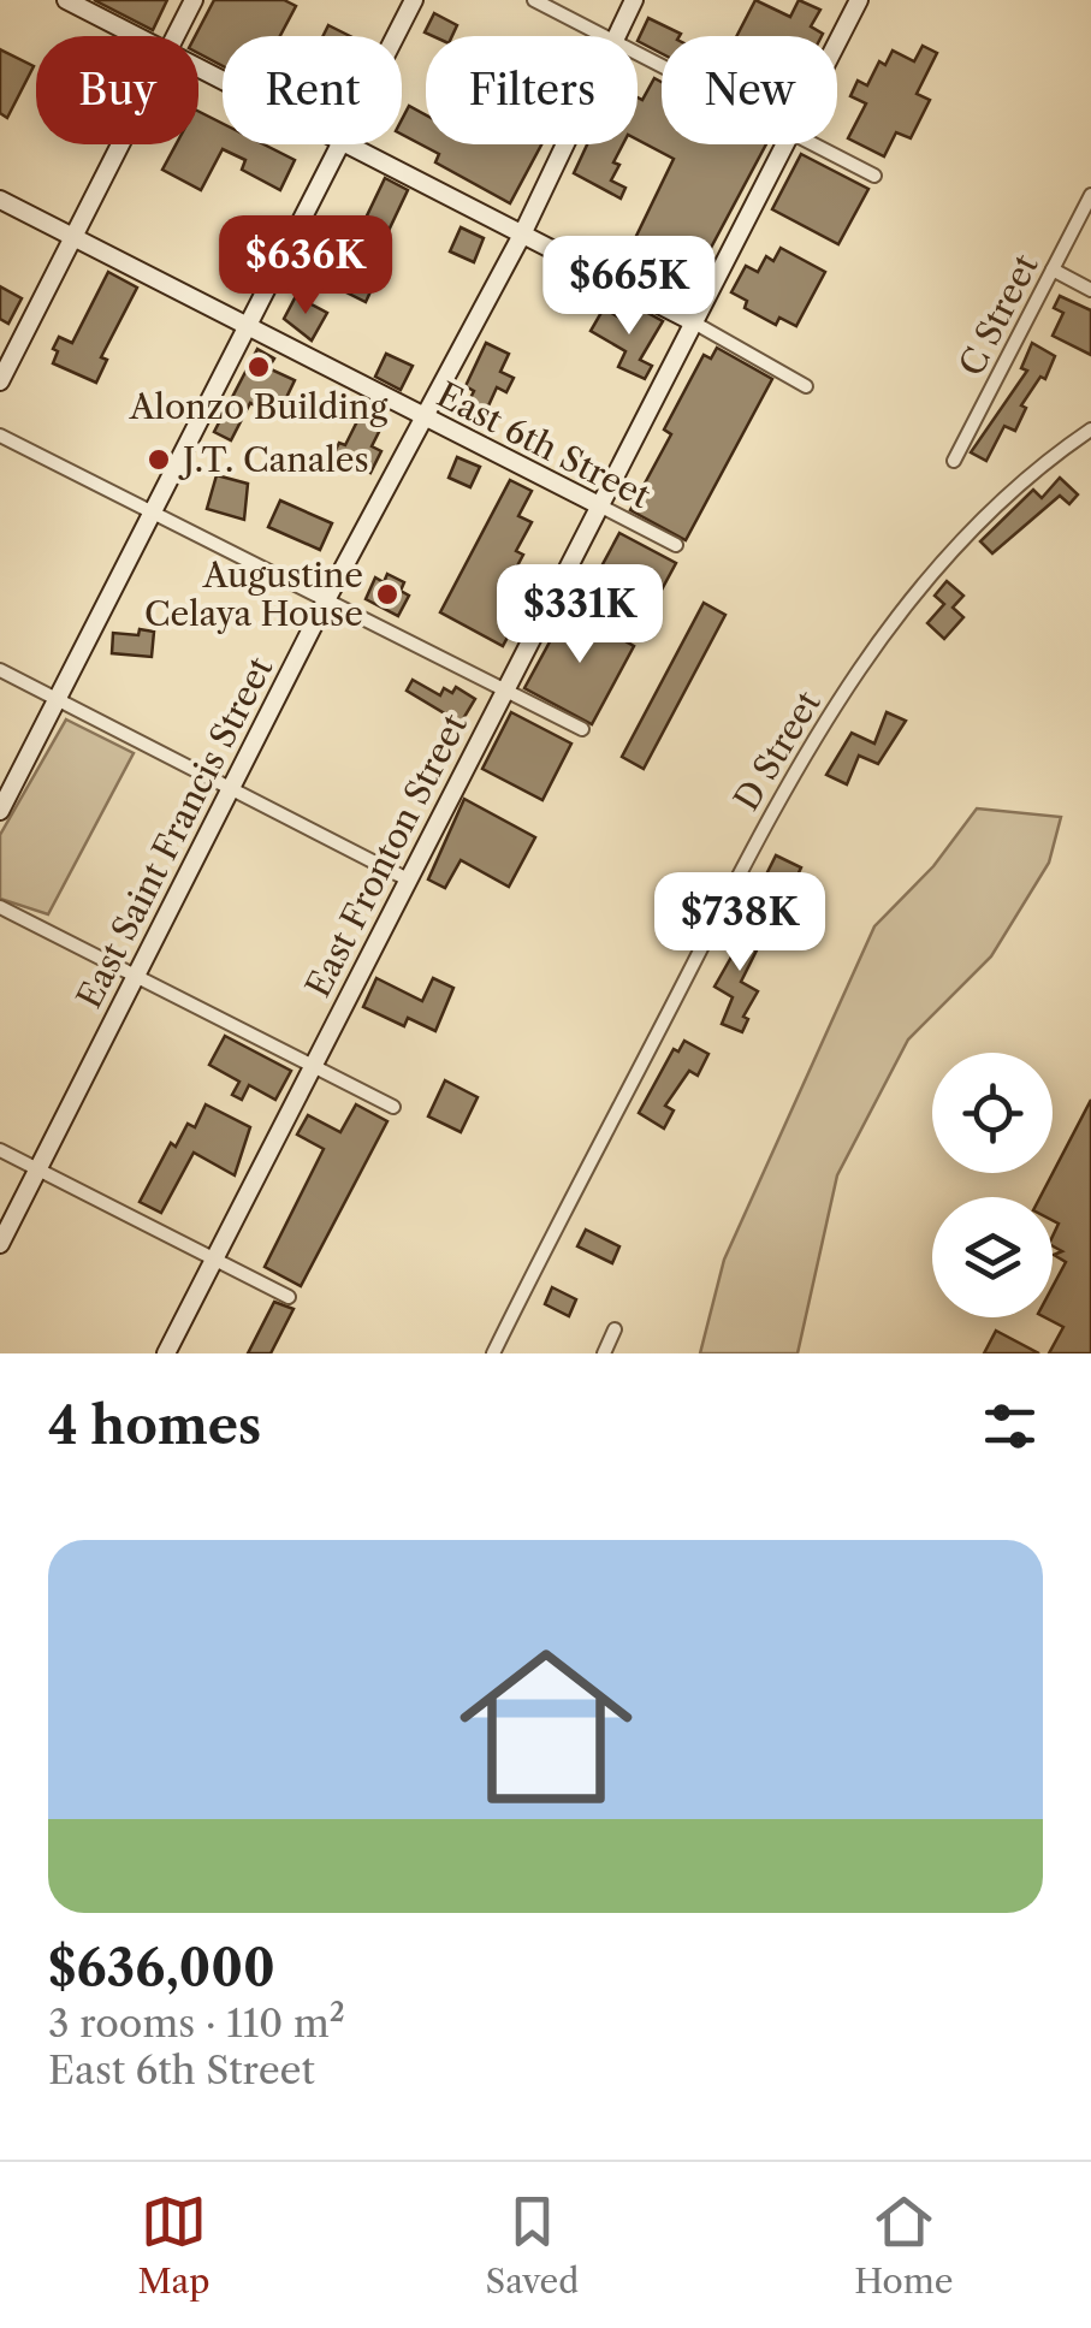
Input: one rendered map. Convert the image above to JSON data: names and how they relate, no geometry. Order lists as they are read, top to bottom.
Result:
{
  "streets": {
    "main road": ["East 6th Street", "East Saint Francis Street", "East Fronton Street"],
    "street": ["C Street", "D Street"]
  },
  "crossings": [
    ["East 6th Street", "East Saint Francis Street"],
    ["East 6th Street", "East Fronton Street"]
  ],
  "places": ["Alonzo Building", "J.T. Canales", "Augustine Celaya House"],
  "page": {
    "chip": [
      "Buy",
      "Rent",
      "Filters",
      "New"
    ],
    "price": [
      "$636K",
      "$665K",
      "$331K",
      "$738K"
    ],
    "heading": "4 homes",
    "list": [
      {
        "name": "$636,000",
        "note": "3 rooms · 110 m² · East 6th Street"
      }
    ],
    "tabs": ["Map", "Saved", "Home"]
  }
}
